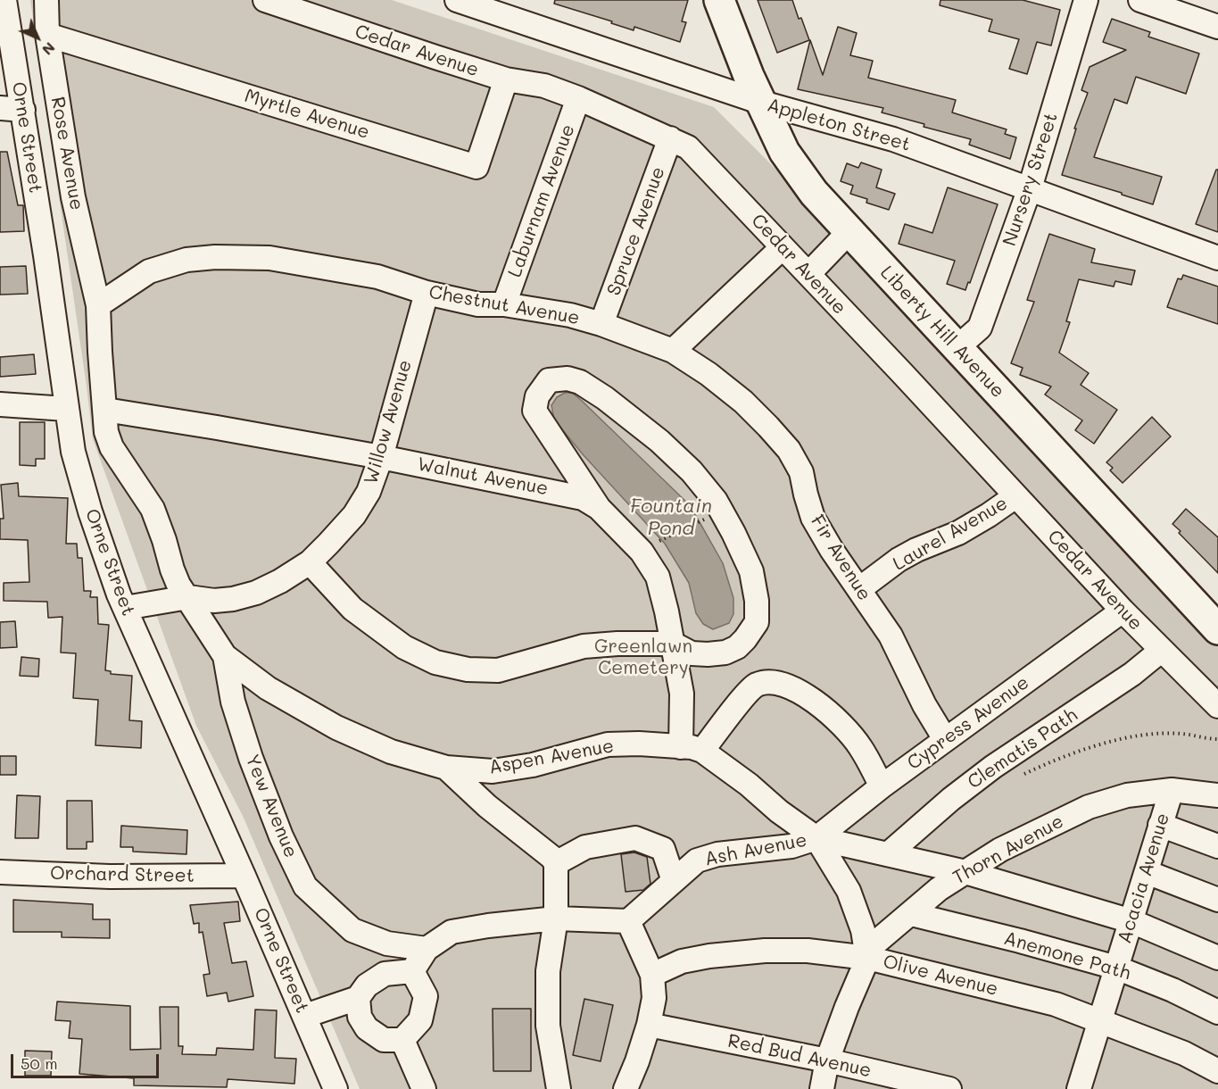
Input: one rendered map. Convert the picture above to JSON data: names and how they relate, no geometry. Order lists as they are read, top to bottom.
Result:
{
  "streets": {
    "main road": ["Liberty Hill Avenue"],
    "street": [
      "Cedar Avenue",
      "Myrtle Avenue",
      "Appleton Street",
      "Orne Street",
      "Rose Avenue",
      "Nursery Street",
      "Laburnam Avenue",
      "Spruce Avenue",
      "Chestnut Avenue",
      "Willow Avenue",
      "Walnut Avenue",
      "Laurel Avenue",
      "Fir Avenue",
      "Cypress Avenue",
      "Clematis Path",
      "Aspen Avenue",
      "Yew Avenue",
      "Ash Avenue",
      "Thorn Avenue",
      "Orchard Street",
      "Acacia Avenue",
      "Anemone Path",
      "Olive Avenue",
      "Red Bud Avenue"
    ]
  },
  "crossings": [
    ["Cedar Avenue", "Myrtle Avenue"],
    ["Cedar Avenue", "Laburnam Avenue"],
    ["Cedar Avenue", "Spruce Avenue"],
    ["Cedar Avenue", "Laurel Avenue"],
    ["Cedar Avenue", "Cypress Avenue"],
    ["Cedar Avenue", "Clematis Path"],
    ["Myrtle Avenue", "Rose Avenue"],
    ["Appleton Street", "Nursery Street"],
    ["Appleton Street", "Liberty Hill Avenue"],
    ["Orne Street", "Willow Avenue"],
    ["Orne Street", "Orchard Street"],
    ["Rose Avenue", "Chestnut Avenue"],
    ["Rose Avenue", "Walnut Avenue"],
    ["Rose Avenue", "Yew Avenue"],
    ["Nursery Street", "Liberty Hill Avenue"],
    ["Laburnam Avenue", "Chestnut Avenue"],
    ["Spruce Avenue", "Chestnut Avenue"],
    ["Chestnut Avenue", "Willow Avenue"],
    ["Chestnut Avenue", "Fir Avenue"],
    ["Willow Avenue", "Walnut Avenue"],
    ["Willow Avenue", "Yew Avenue"],
    ["Walnut Avenue", "Aspen Avenue"],
    ["Walnut Avenue", "Yew Avenue"],
    ["Laurel Avenue", "Fir Avenue"],
    ["Fir Avenue", "Cypress Avenue"],
    ["Cypress Avenue", "Ash Avenue"],
    ["Clematis Path", "Ash Avenue"],
    ["Aspen Avenue", "Yew Avenue"],
    ["Ash Avenue", "Thorn Avenue"],
    ["Ash Avenue", "Acacia Avenue"],
    ["Thorn Avenue", "Acacia Avenue"],
    ["Thorn Avenue", "Anemone Path"],
    ["Thorn Avenue", "Olive Avenue"],
    ["Thorn Avenue", "Red Bud Avenue"],
    ["Acacia Avenue", "Anemone Path"],
    ["Acacia Avenue", "Olive Avenue"]
  ],
  "water": ["Fountain Pond"],
  "parks": ["Greenlawn Cemetery"],
  "scale_bar": "50 m",
  "north": "bottom right"
}
